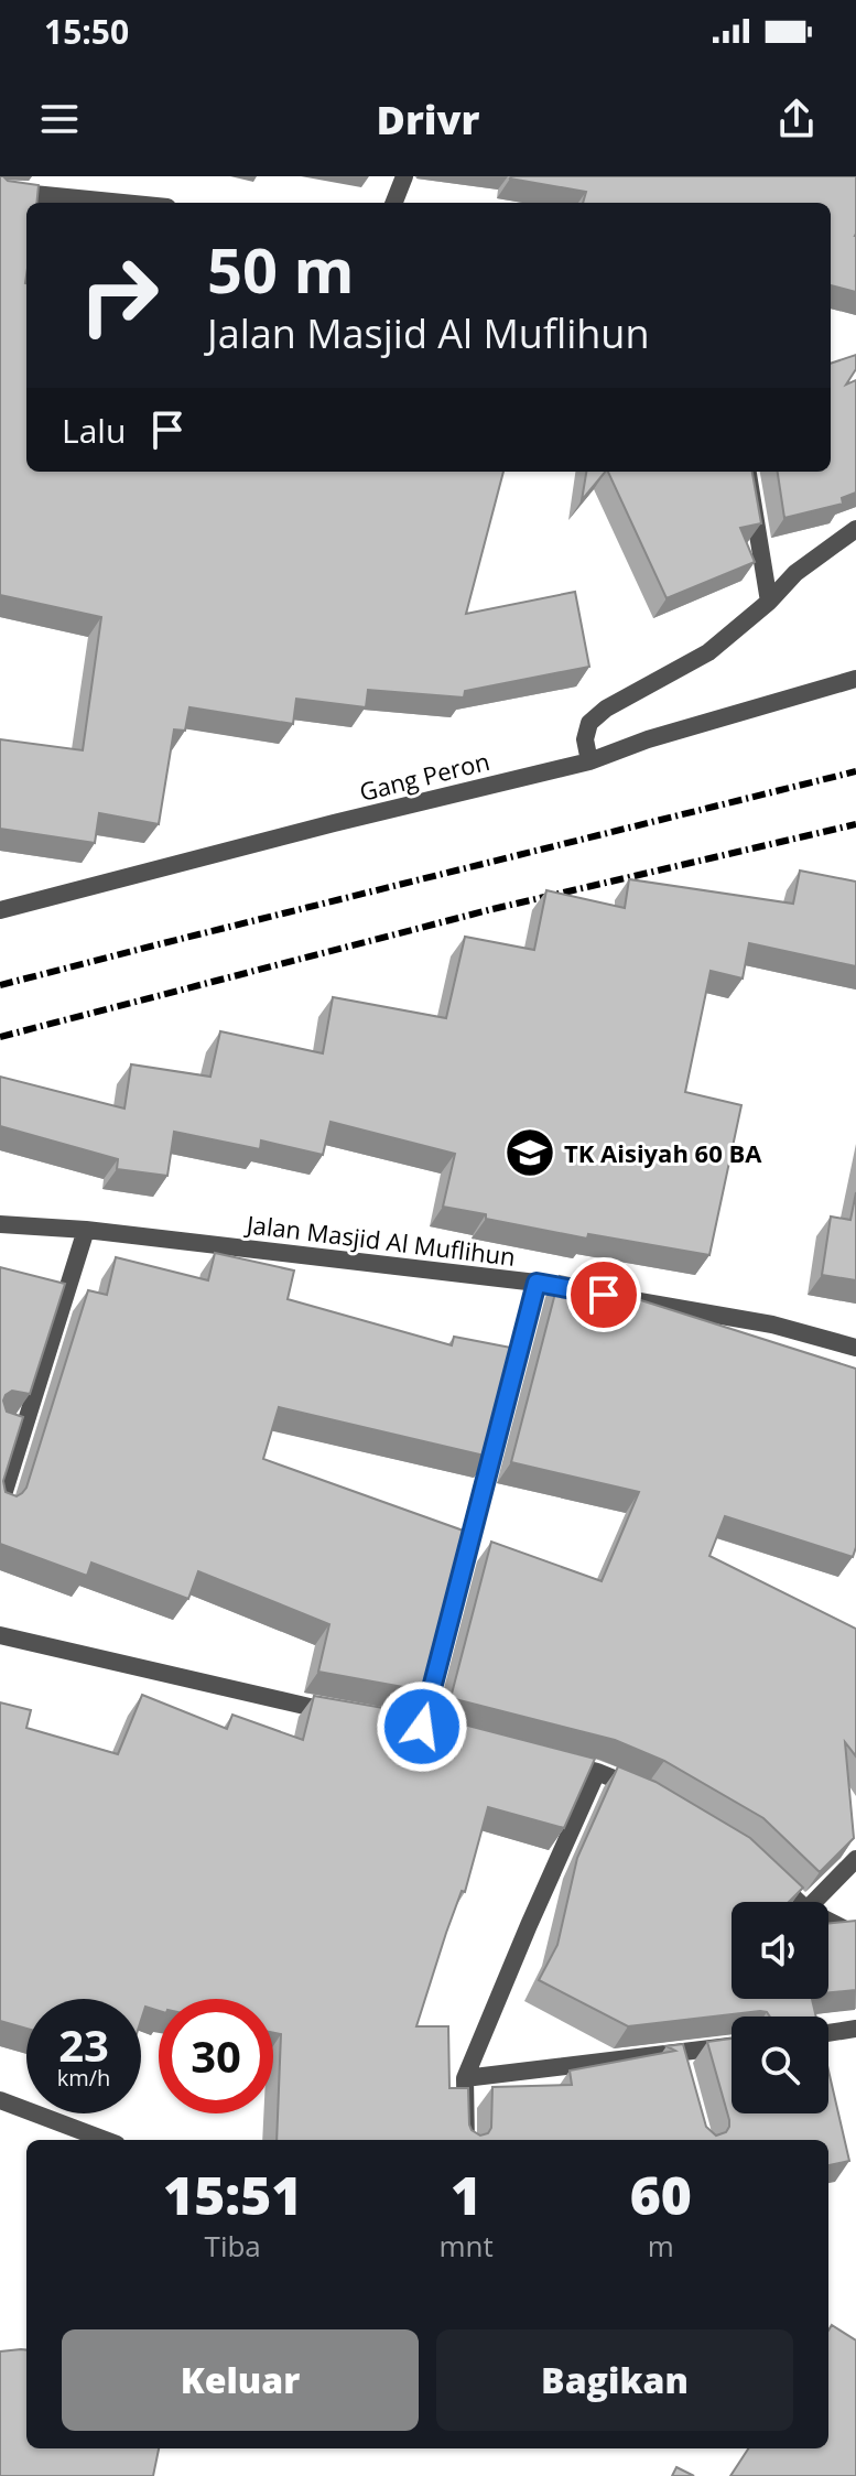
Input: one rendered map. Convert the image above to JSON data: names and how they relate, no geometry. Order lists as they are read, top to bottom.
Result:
{
  "streets": {
    "street": ["Gang Peron", "Jalan Masjid Al Muflihun"]
  },
  "places": {
    "school or university": ["TK Aisiyah 60 BA"]
  },
  "page": {
    "status": "15:50",
    "header": "Drivr",
    "turn": ["50 m", "Jalan Masjid Al Muflihun"],
    "then": "Lalu",
    "speed": "23 km/h",
    "limit": "30",
    "eta": [
      "15:51",
      "Tiba",
      "1",
      "mnt",
      "60",
      "m"
    ],
    "buttons": ["Keluar", "Bagikan"]
  }
}
